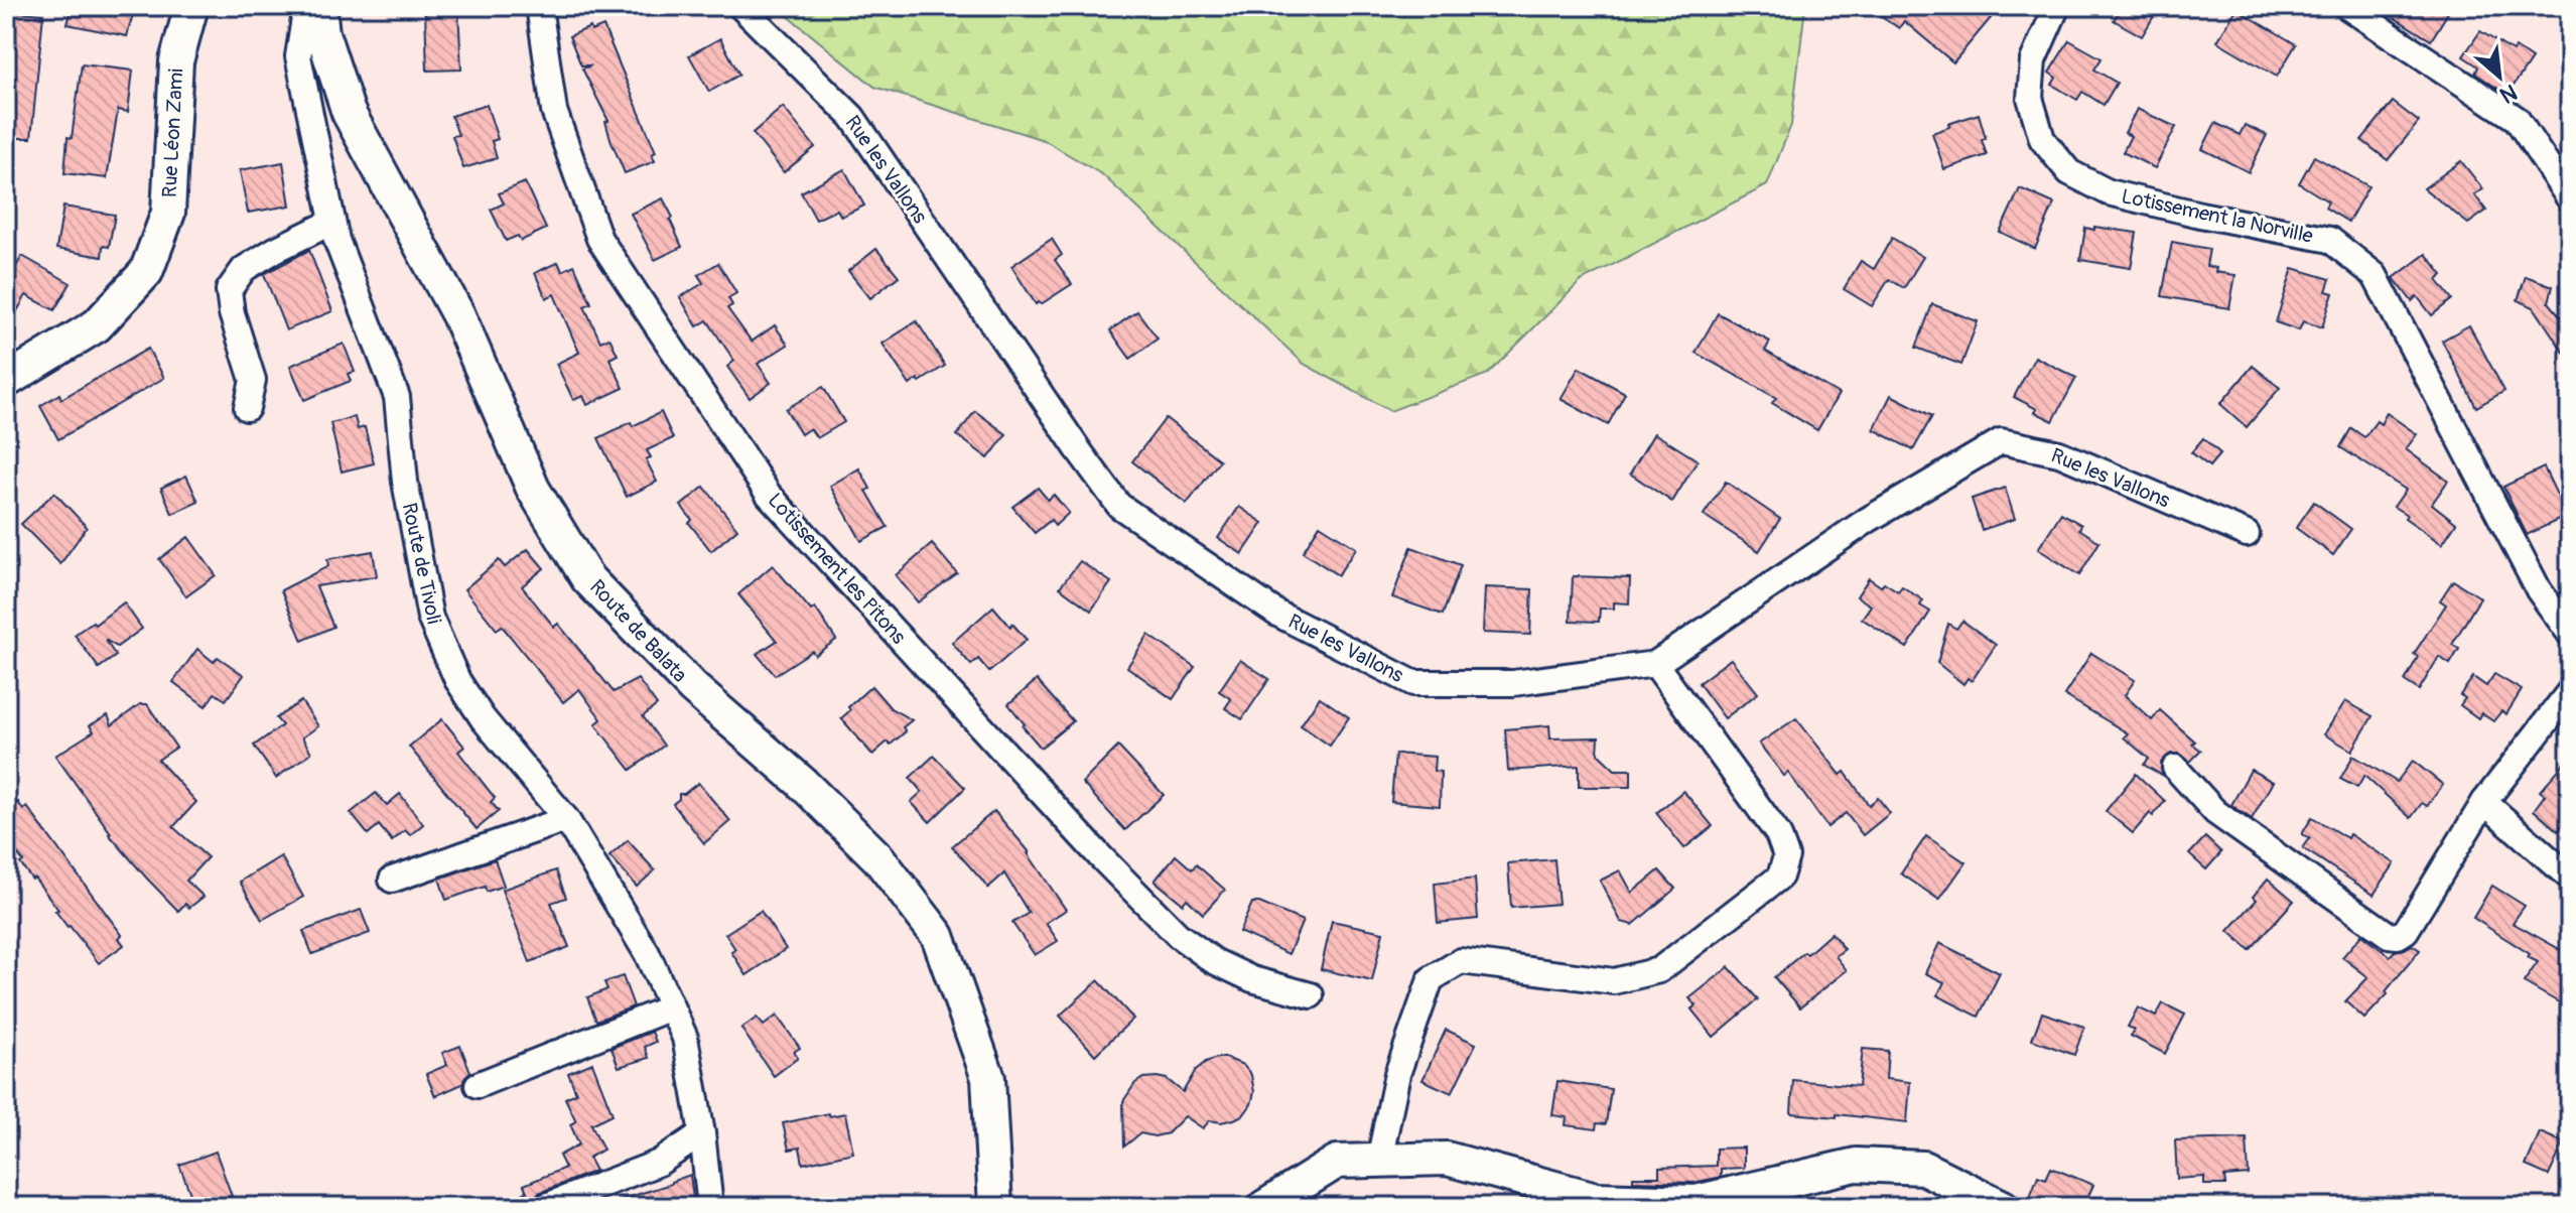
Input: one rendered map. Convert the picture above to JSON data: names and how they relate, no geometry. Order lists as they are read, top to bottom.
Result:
{
  "streets": {
    "main road": ["Rue Léon Zami", "Route de Balata"],
    "street": [
      "Rue les Vallons",
      "Lotissement la Norville",
      "Route de Tivoli",
      "Lotissement les Pitons"
    ]
  },
  "north": "bottom right"
}
